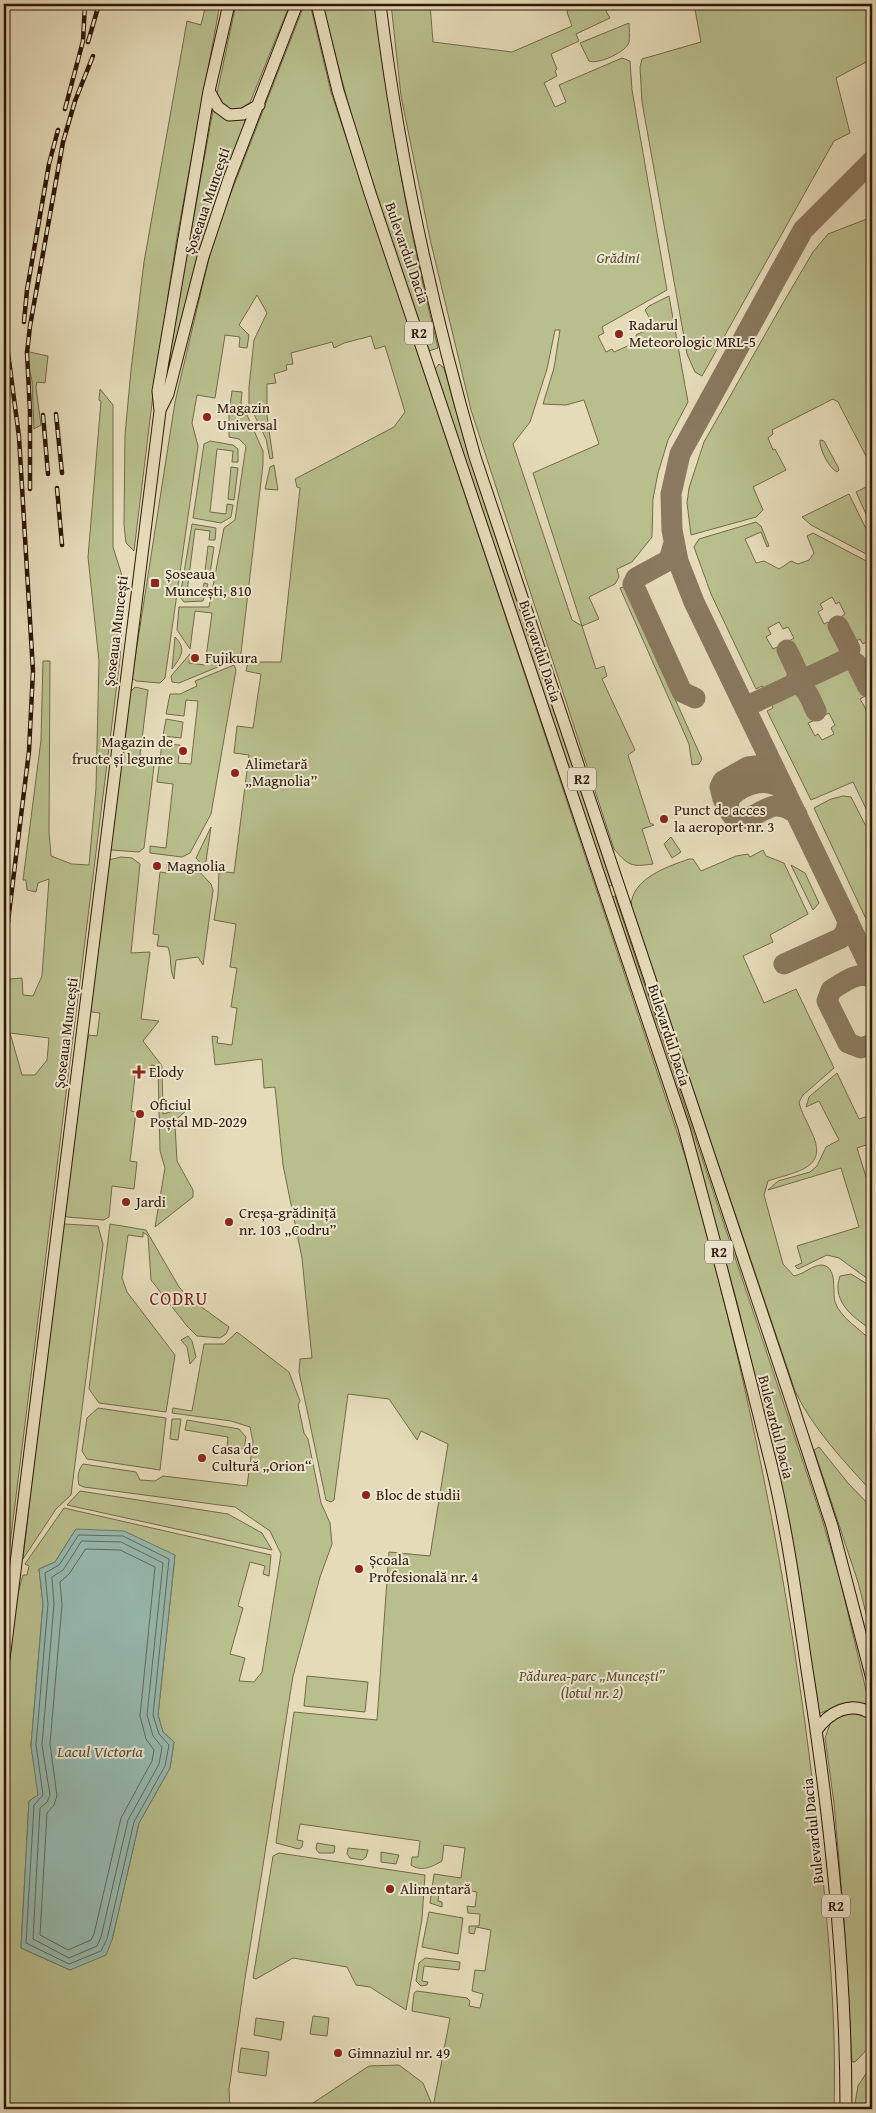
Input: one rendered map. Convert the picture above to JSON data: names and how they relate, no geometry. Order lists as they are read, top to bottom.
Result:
{
  "streets": {
    "main road": ["Șoseaua Muncești", "Bulevardul Dacia", "R2"]
  },
  "districts": ["CODRU"],
  "water": ["Lacul Victoria"],
  "parks": ["Grădini", "Pădurea-parc „Muncești” (lotul nr. 2)"],
  "places": {
    "other": [
      "Radarul Meteorologic MRL-5",
      "Magazin Universal",
      "Fujikura",
      "Magazin de fructe și legume",
      "Alimetară „Magnolia”",
      "Punct de acces la aeroport nr. 3",
      "Magnolia",
      "Oficiul Poștal MD-2029",
      "Jardi",
      "Creșa-grădiniță nr. 103 „Codru”",
      "Casa de Cultură „Orion“",
      "Bloc de studii",
      "Școala Profesională nr. 4",
      "Alimentară",
      "Gimnaziul nr. 49"
    ],
    "transit": ["Șoseaua Muncești, 810"],
    "health": ["Elody"]
  }
}
